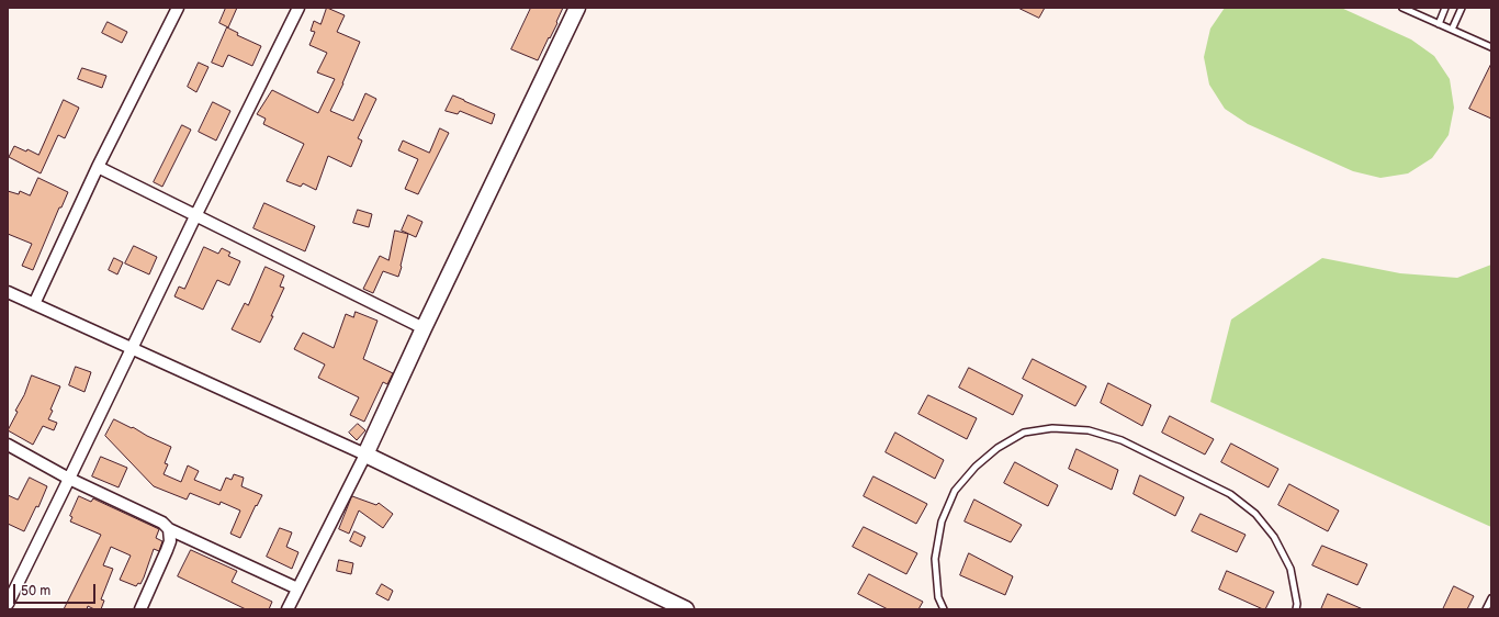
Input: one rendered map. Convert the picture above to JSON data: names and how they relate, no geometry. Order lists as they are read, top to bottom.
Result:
{
  "scale_bar": "50 m"
}
